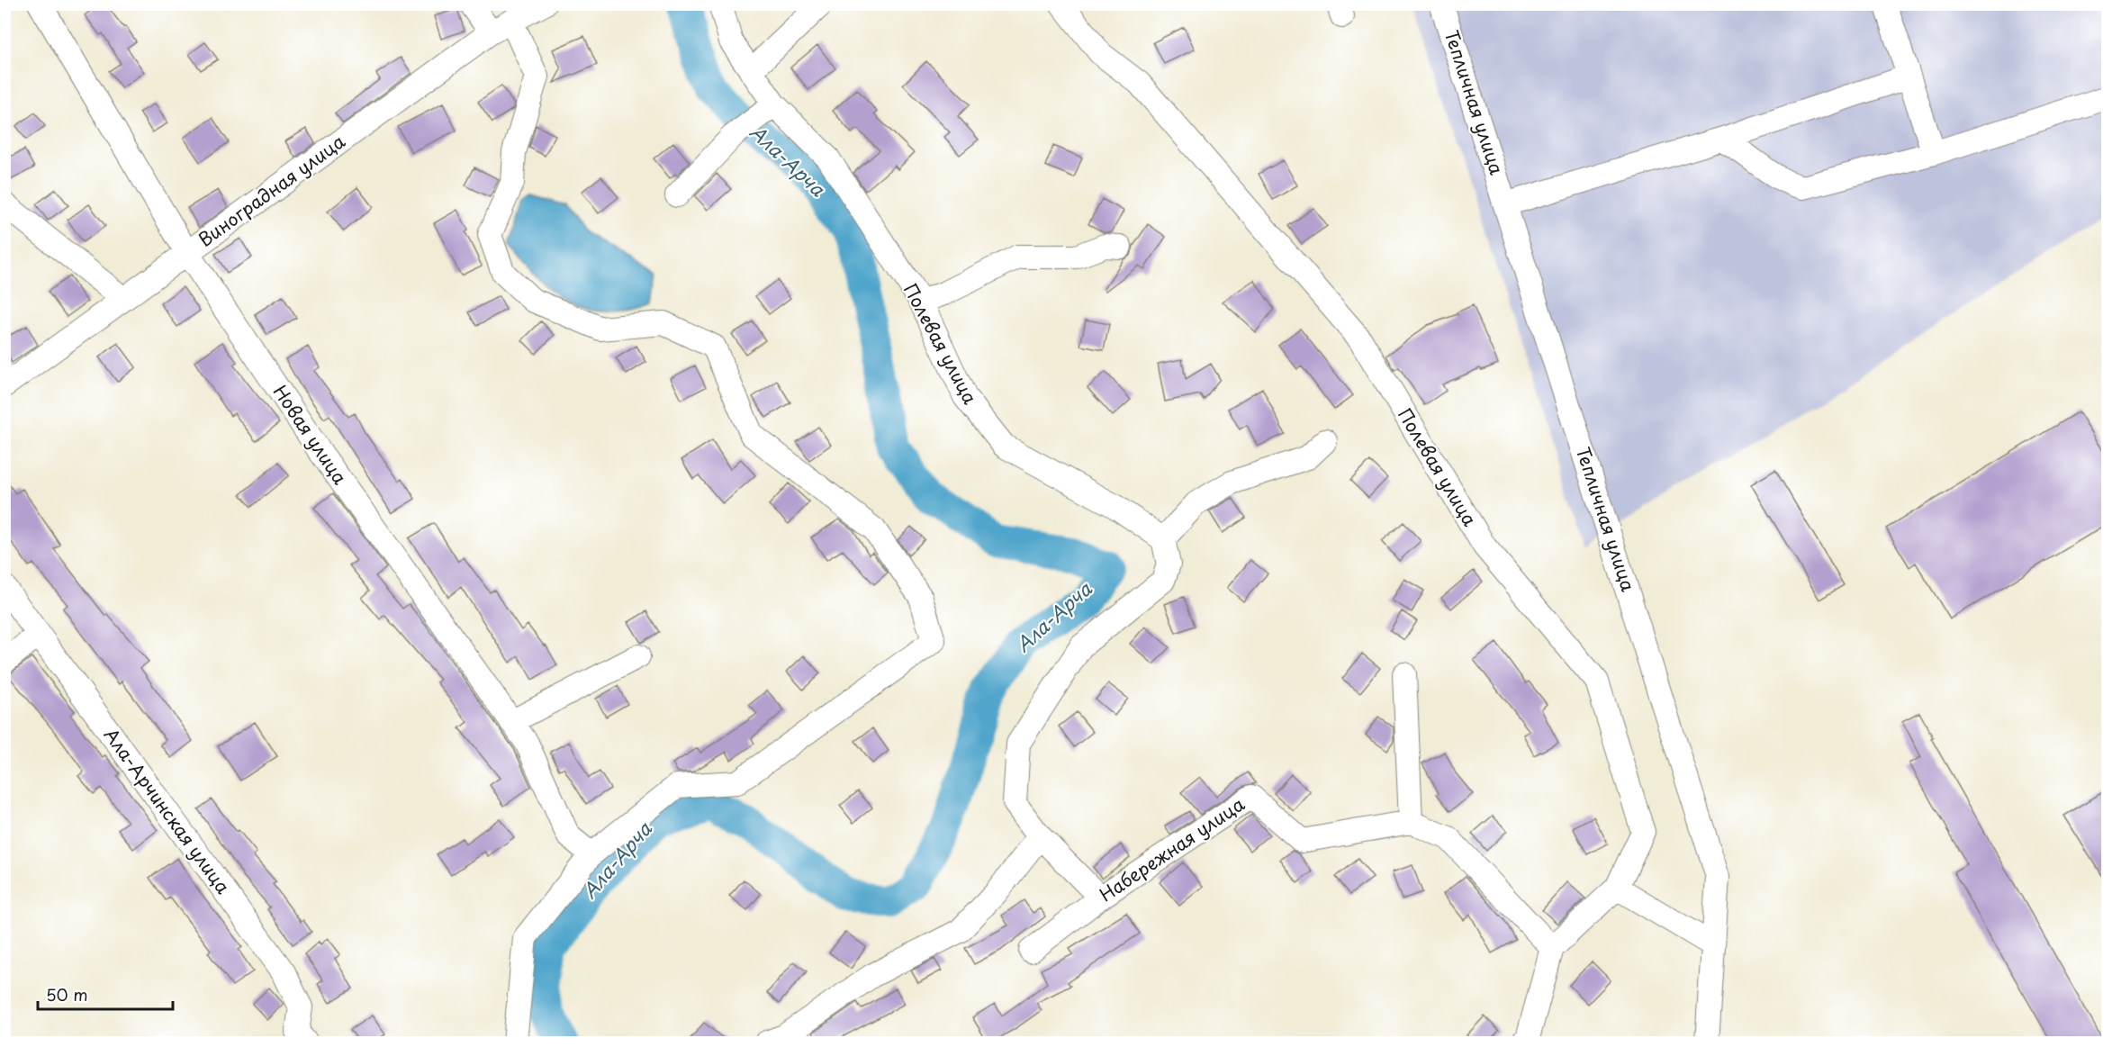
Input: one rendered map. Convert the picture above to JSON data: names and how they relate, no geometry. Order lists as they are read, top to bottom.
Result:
{
  "streets": {
    "street": [
      "Тепличная улица",
      "Виноградная улица",
      "Полевая улица",
      "Новая улица",
      "Ала-Арчинская улица",
      "Набережная улица"
    ]
  },
  "crossings": [
    ["Виноградная улица", "Новая улица"]
  ],
  "water": ["Ала-Арча"],
  "scale_bar": "50 m"
}
